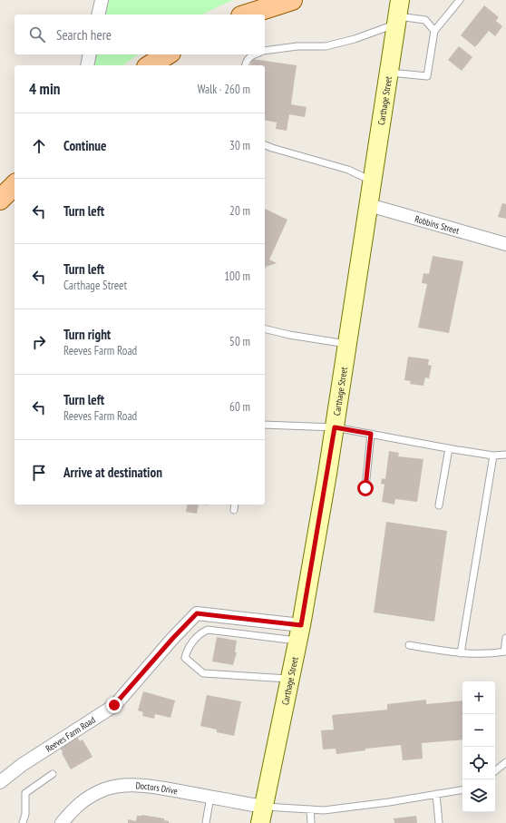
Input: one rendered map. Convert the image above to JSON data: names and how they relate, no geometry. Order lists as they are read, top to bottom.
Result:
{
  "streets": {
    "main road": ["Carthage Street"],
    "street": ["Robbins Street", "Reeves Farm Road", "Doctors Drive"]
  },
  "crossings": [
    ["Carthage Street", "Robbins Street"],
    ["Carthage Street", "Reeves Farm Road"],
    ["Carthage Street", "Doctors Drive"]
  ],
  "page": {
    "search": "Search here",
    "heading": ["4 min", "Walk · 260 m"],
    "list": [
      ["Continue", "30 m"],
      ["Turn left", "20 m"],
      ["Turn left", "Carthage Street", "100 m"],
      ["Turn right", "Reeves Farm Road", "50 m"],
      ["Turn left", "Reeves Farm Road", "60 m"],
      "Arrive at destination"
    ],
    "map_buttons": ["+", "−"]
  }
}
